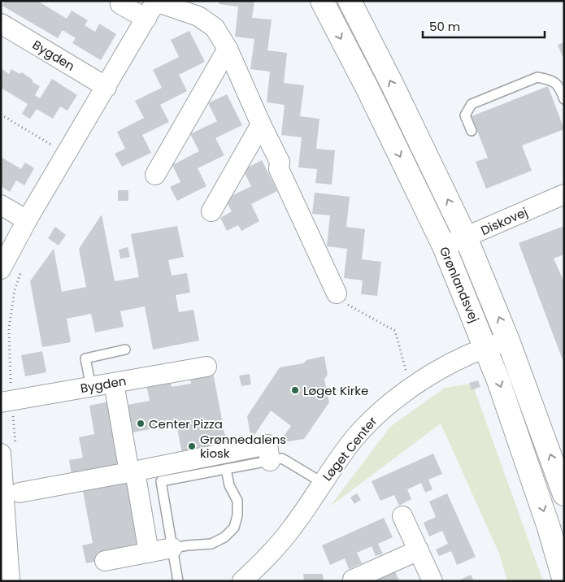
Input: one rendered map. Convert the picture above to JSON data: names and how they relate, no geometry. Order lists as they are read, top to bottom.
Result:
{
  "streets": {
    "street": [
      "Bygden",
      "Diskovej",
      "Grønlandsvej",
      "Løget Center"
    ]
  },
  "crossings": [
    ["Diskovej", "Grønlandsvej"],
    ["Grønlandsvej", "Løget Center"]
  ],
  "places": ["Løget Kirke", "Center Pizza", "Grønnedalens kiosk"],
  "scale_bar": "50 m"
}
